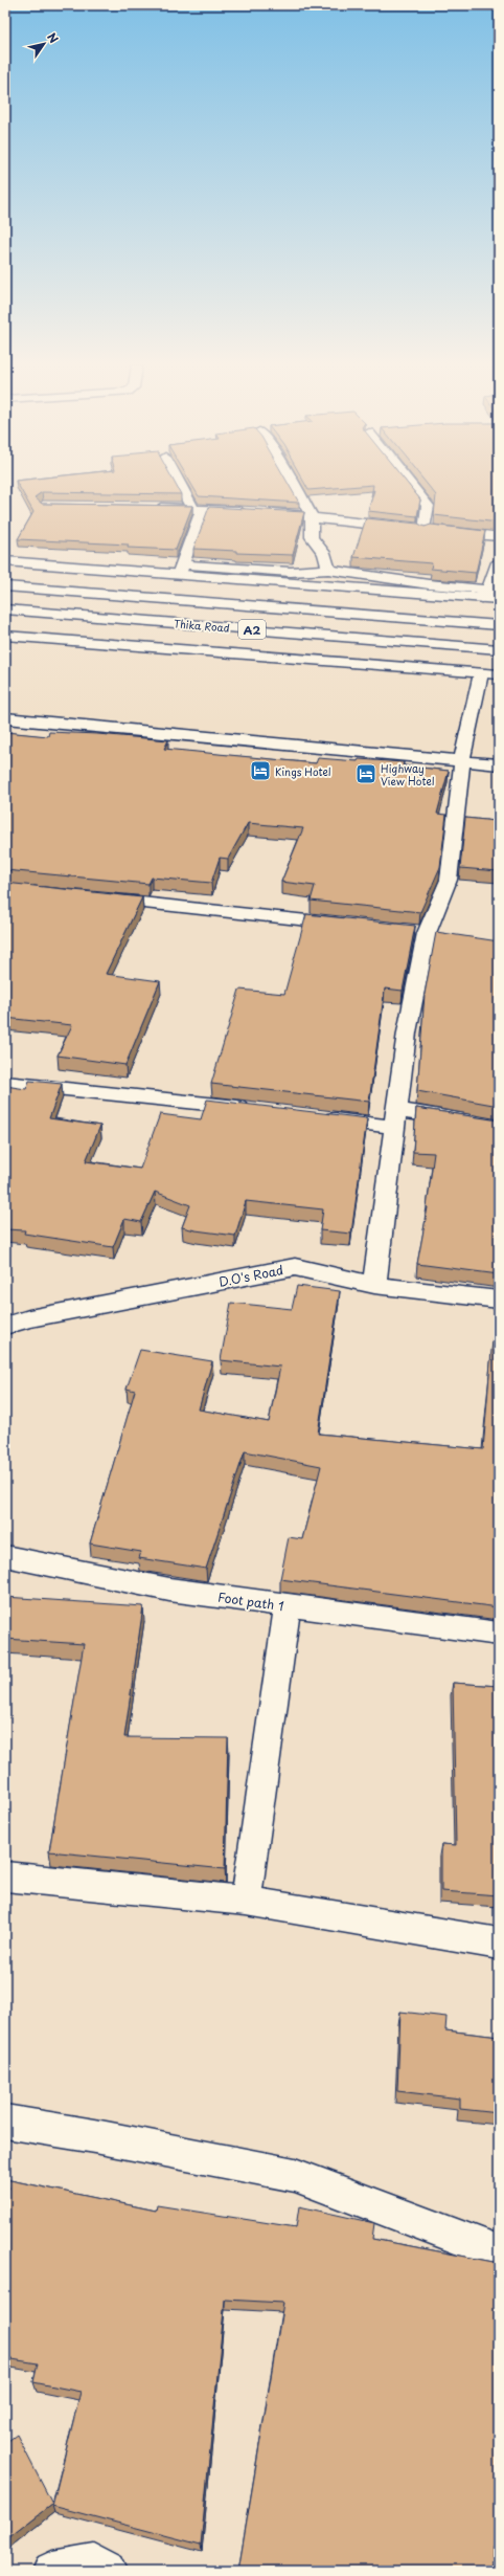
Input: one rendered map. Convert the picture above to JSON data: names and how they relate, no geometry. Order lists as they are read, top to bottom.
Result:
{
  "streets": {
    "main road": [
      "Thika Road",
      "A2",
      "D.O's Road",
      "Foot path 1"
    ]
  },
  "places": {
    "hotel": ["Kings Hotel", "Highway View Hotel"]
  },
  "north": "top right"
}
